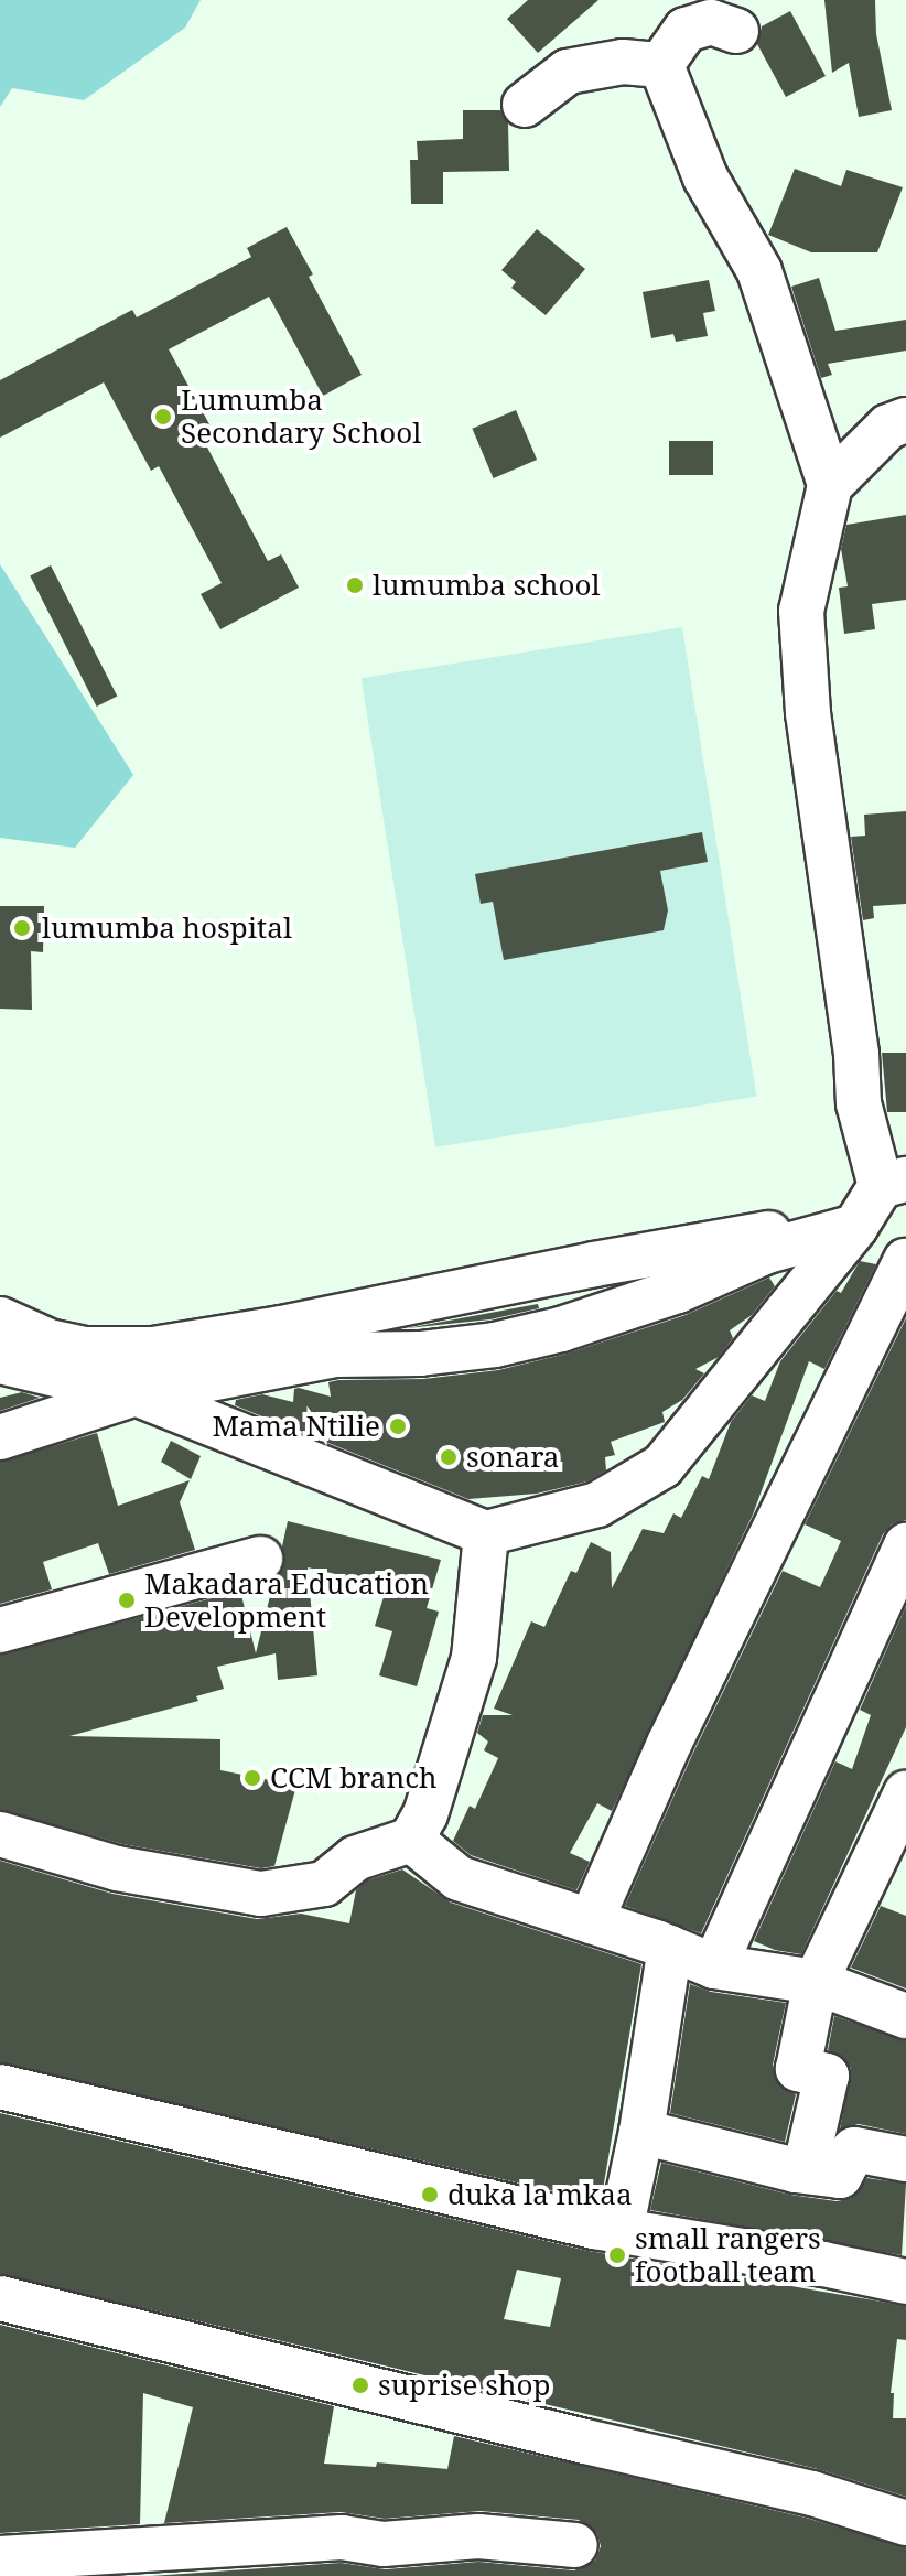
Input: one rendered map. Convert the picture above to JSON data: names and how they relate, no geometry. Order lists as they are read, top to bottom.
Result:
{
  "places": [
    "Lumumba Secondary School",
    "lumumba school",
    "lumumba hospital",
    "Mama Ntilie",
    "sonara",
    "Makadara Education Development",
    "CCM branch",
    "duka la mkaa",
    "small rangers football team",
    "suprise shop"
  ]
}
